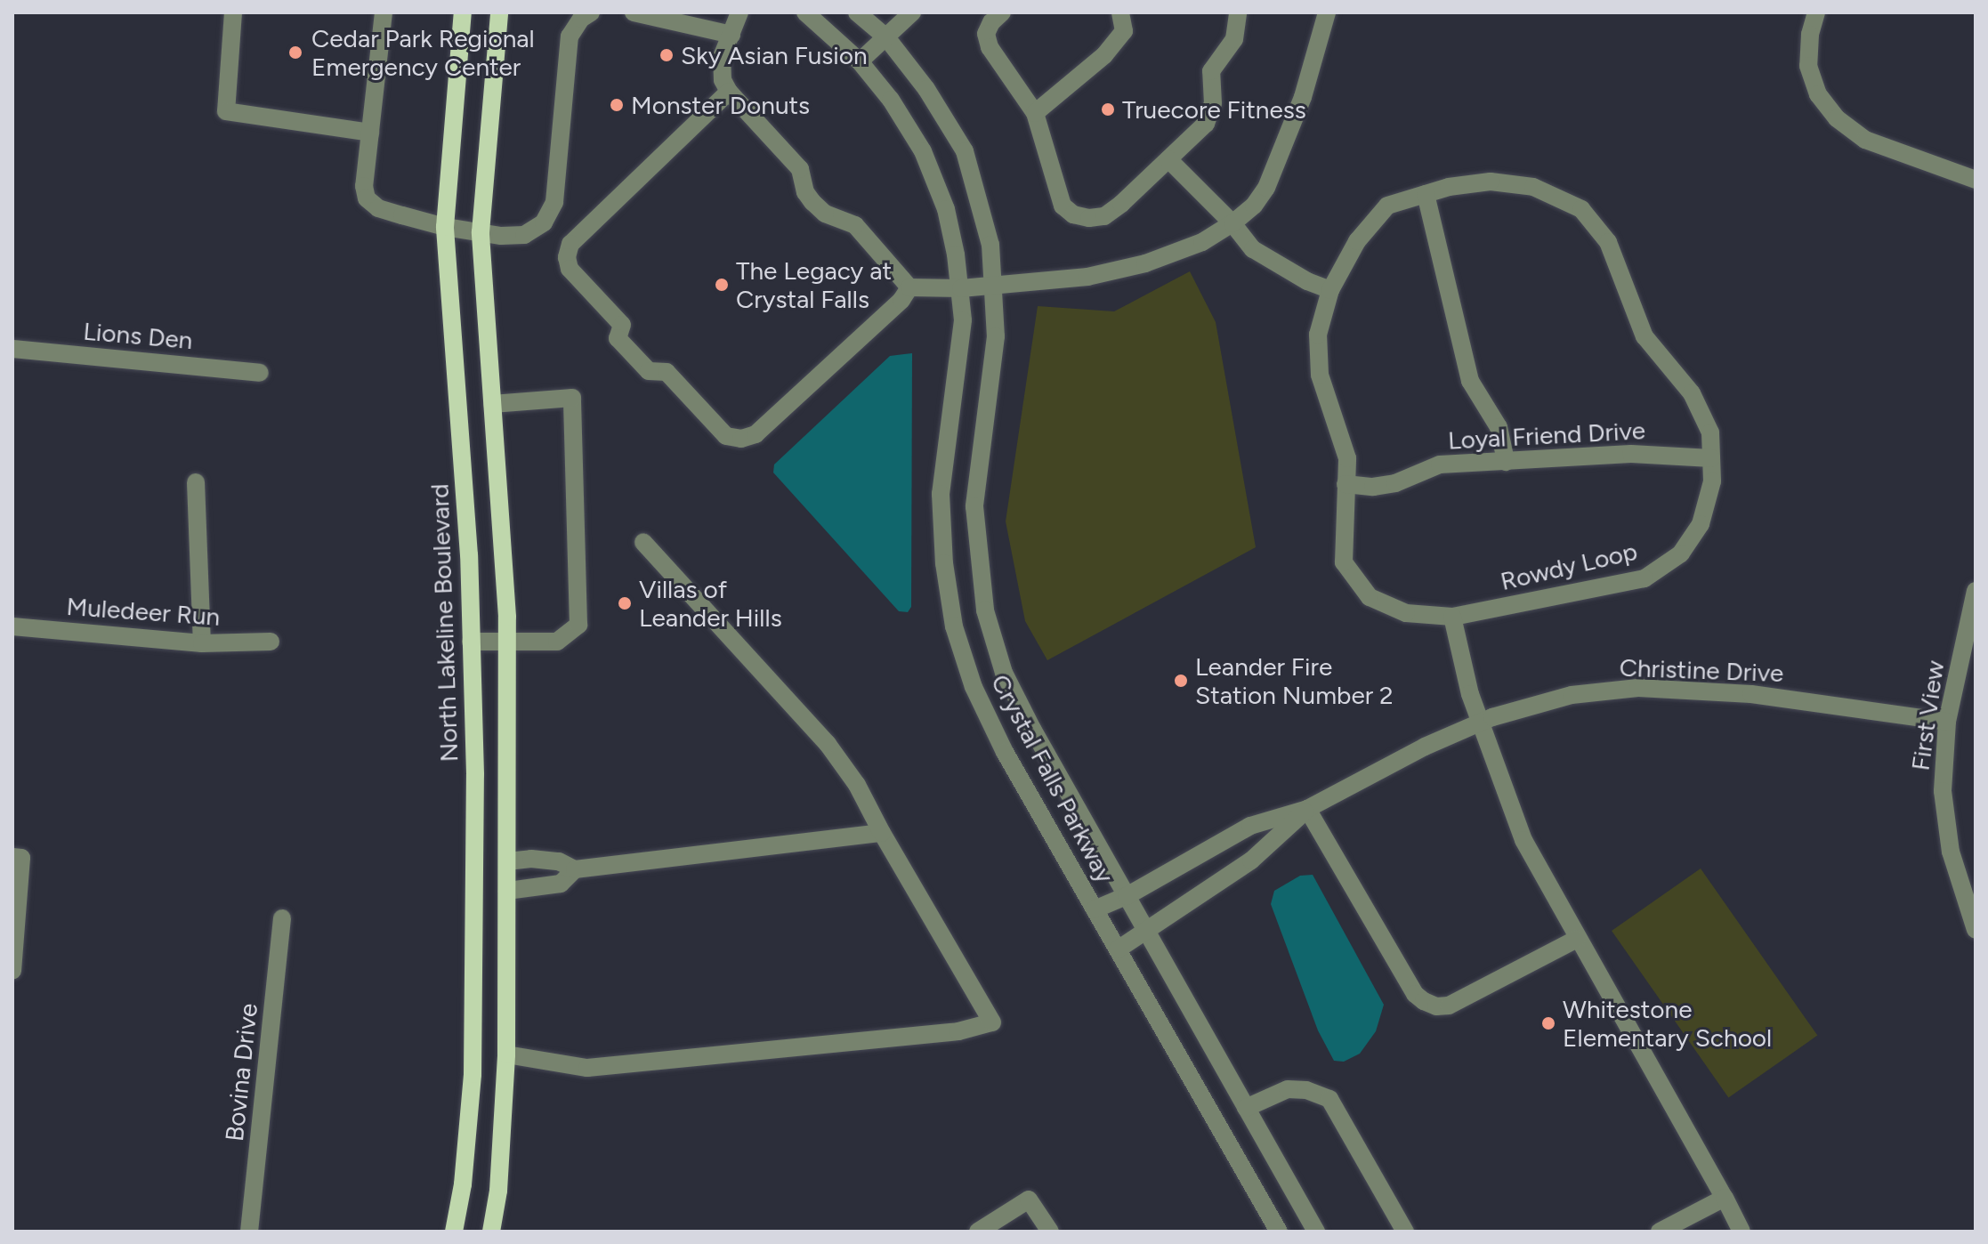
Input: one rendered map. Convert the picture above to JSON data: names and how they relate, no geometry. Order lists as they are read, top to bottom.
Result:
{
  "streets": {
    "main road": ["North Lakeline Boulevard"],
    "street": [
      "Lions Den",
      "Loyal Friend Drive",
      "Rowdy Loop",
      "Muledeer Run",
      "Christine Drive",
      "First View",
      "Crystal Falls Parkway",
      "Bovina Drive"
    ]
  },
  "crossings": [
    ["Loyal Friend Drive", "Rowdy Loop"],
    ["Christine Drive", "First View"],
    ["Christine Drive", "Crystal Falls Parkway"]
  ],
  "places": [
    "Cedar Park Regional Emergency Center",
    "Sky Asian Fusion",
    "Monster Donuts",
    "Truecore Fitness",
    "The Legacy at Crystal Falls",
    "Villas of Leander Hills",
    "Leander Fire Station Number 2",
    "Whitestone Elementary School"
  ]
}
